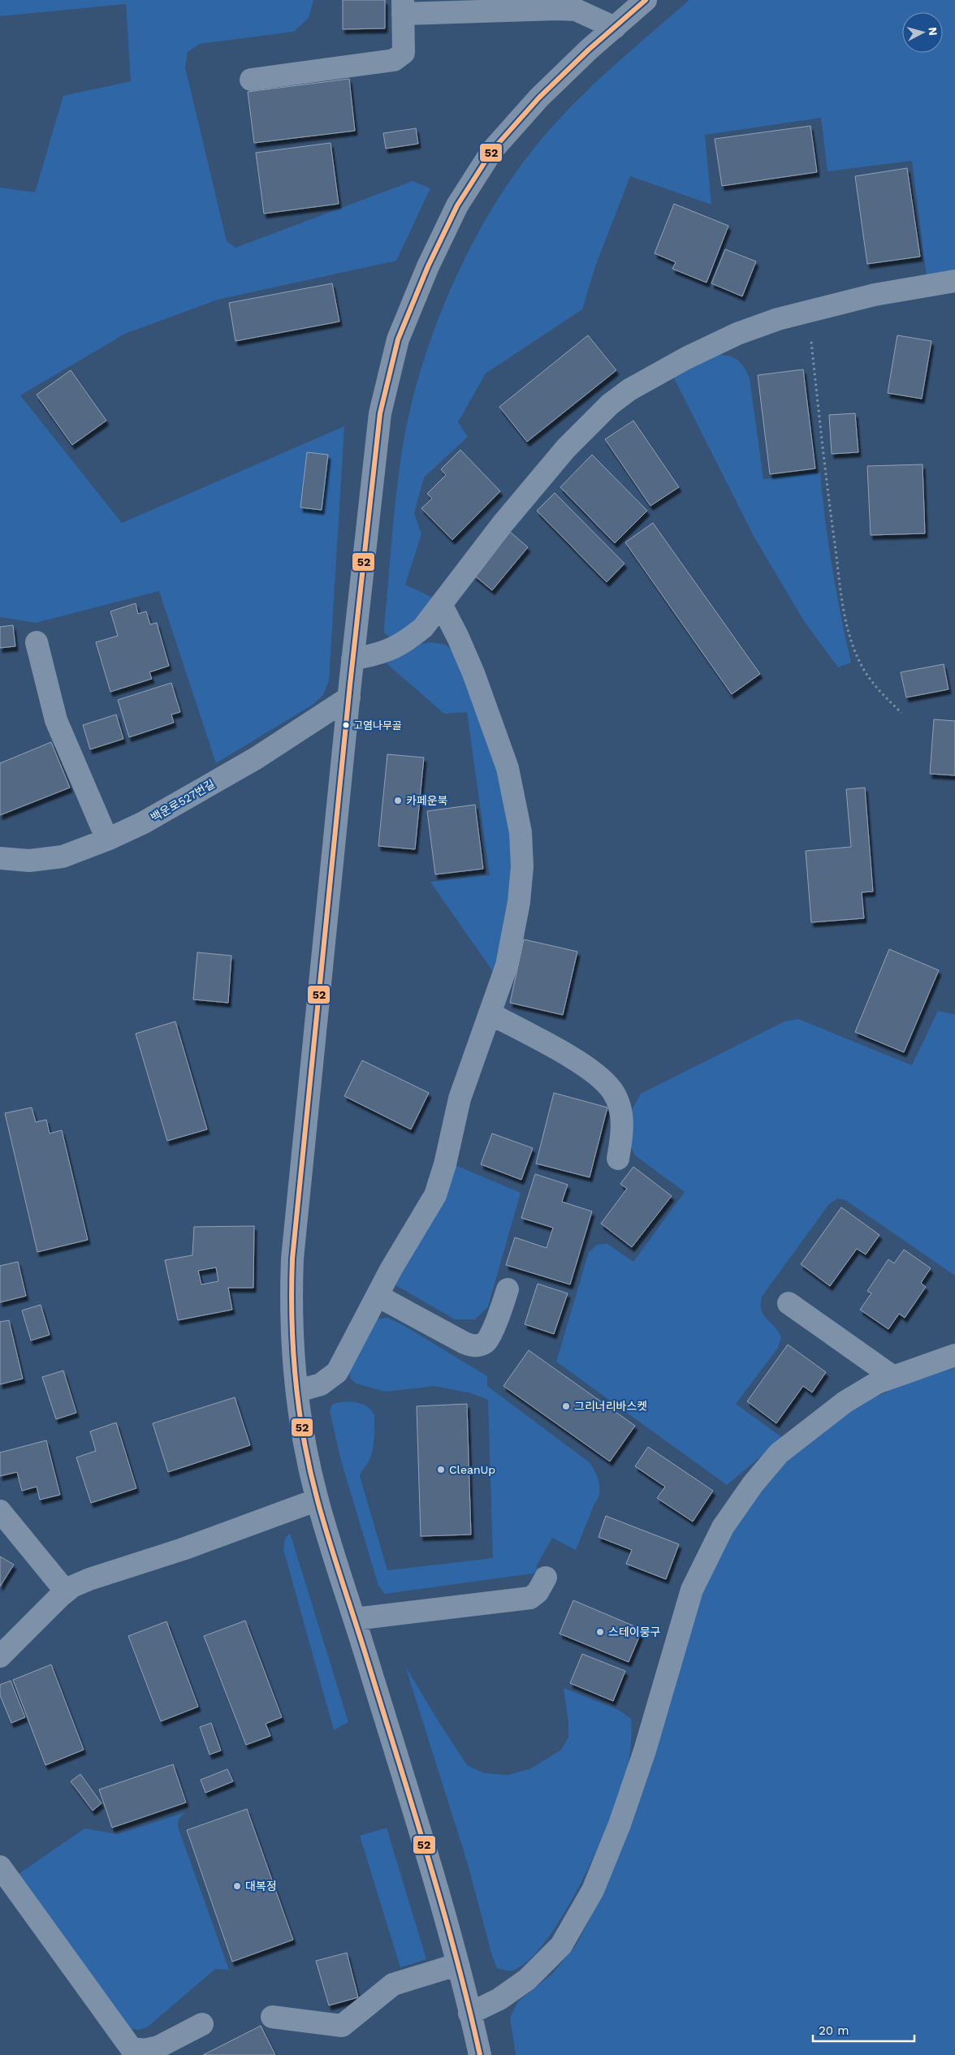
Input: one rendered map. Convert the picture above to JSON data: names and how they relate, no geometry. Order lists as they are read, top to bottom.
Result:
{
  "streets": {
    "street": ["백운로527번길"]
  },
  "places": [
    "고염나무골",
    "카페운북",
    "그리너리바스켓",
    "CleanUp",
    "스테이뭉구",
    "대복정"
  ],
  "lines": ["transit line 52"],
  "scale_bar": "20 m",
  "north": "right"
}
